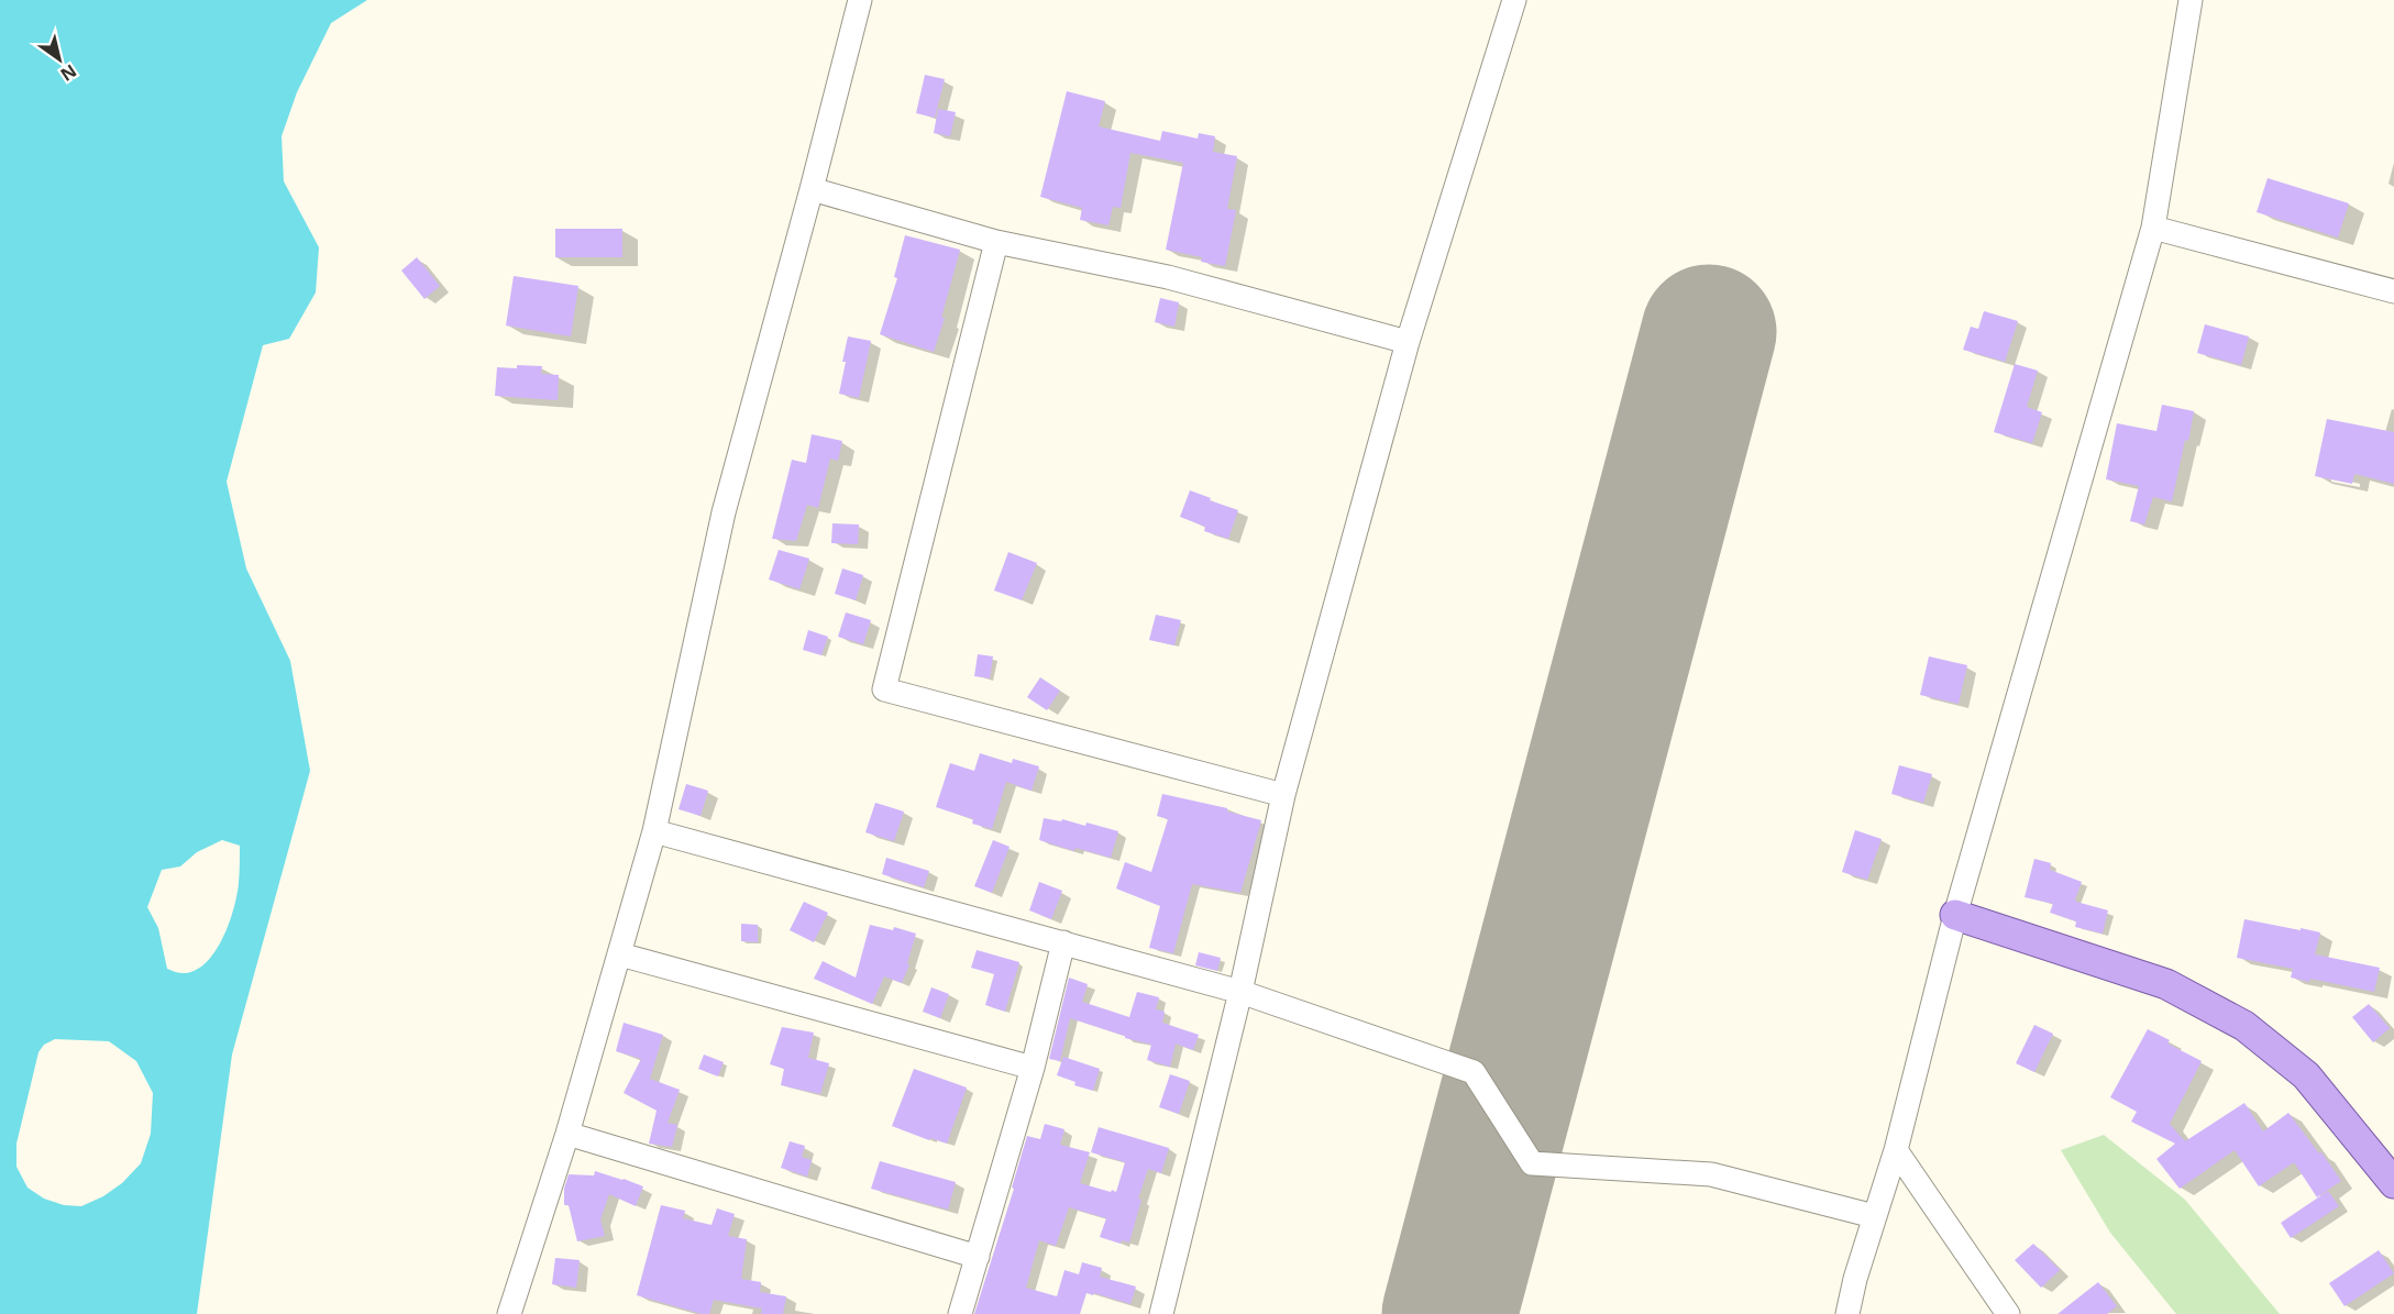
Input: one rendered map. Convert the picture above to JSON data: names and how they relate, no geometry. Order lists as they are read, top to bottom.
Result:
{
  "north": "bottom right"
}
